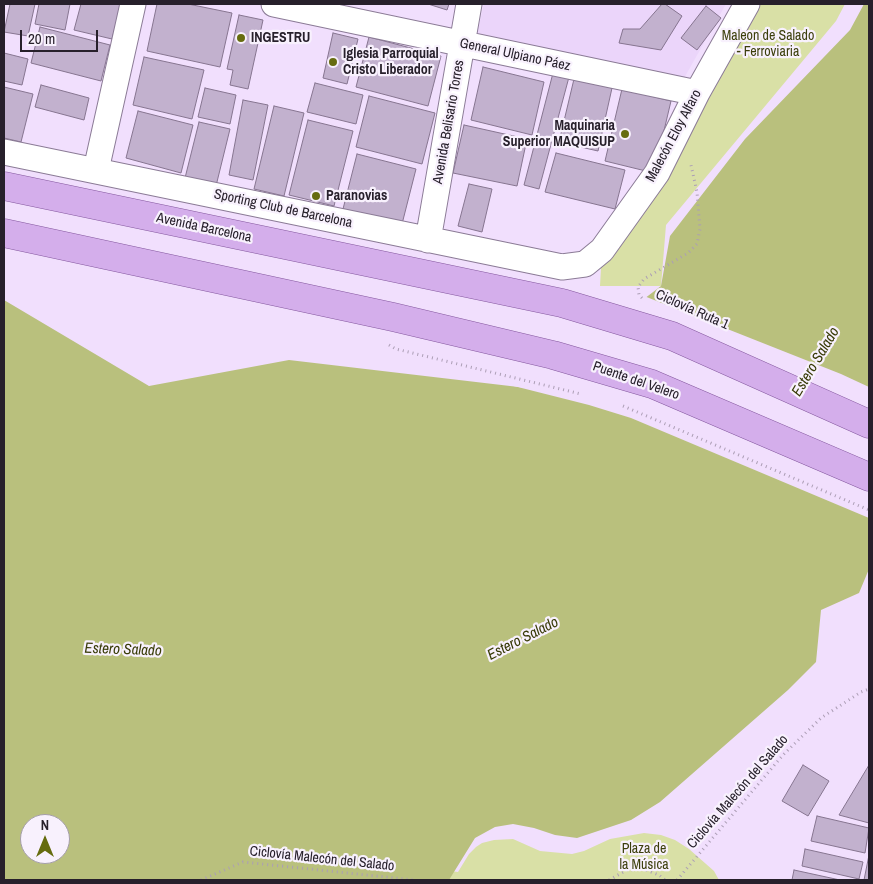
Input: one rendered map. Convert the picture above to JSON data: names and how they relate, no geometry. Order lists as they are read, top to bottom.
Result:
{
  "streets": {
    "main road": ["Avenida Barcelona", "Puente del Velero"],
    "street": [
      "General Ulpiano Páez",
      "Avenida Belisario Torres",
      "Malecón Eloy Alfaro",
      "Sporting Club de Barcelona"
    ],
    "path": ["Ciclovía Ruta 1", "Ciclovía Malecón del Salado"]
  },
  "crossings": [
    ["General Ulpiano Páez", "Avenida Belisario Torres"],
    ["General Ulpiano Páez", "Malecón Eloy Alfaro"],
    ["Avenida Belisario Torres", "Sporting Club de Barcelona"],
    ["Malecón Eloy Alfaro", "Sporting Club de Barcelona"]
  ],
  "water": ["Estero Salado"],
  "parks": ["Maleon de Salado - Ferroviaria", "Plaza de la Música"],
  "places": [
    "INGESTRU",
    "Iglesia Parroquial Cristo Liberador",
    "Maquinaria Superior MAQUISUP",
    "Paranovias"
  ],
  "scale_bar": "20 m",
  "north": "top"
}
